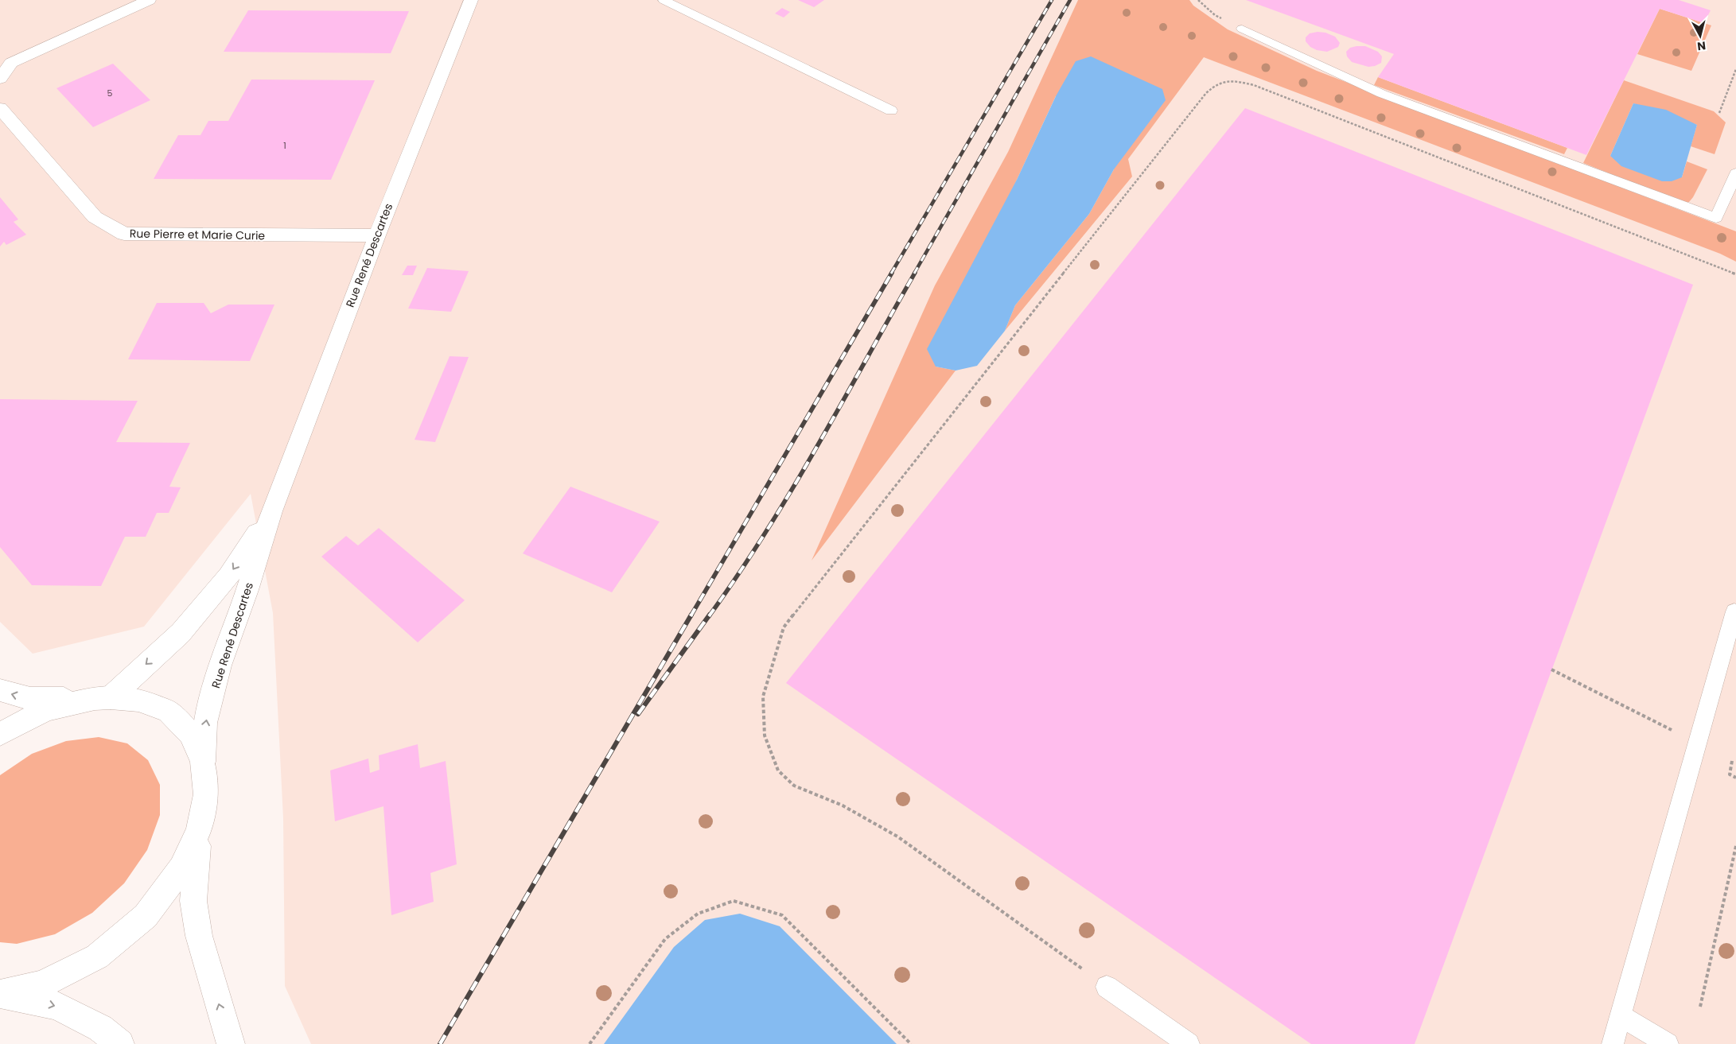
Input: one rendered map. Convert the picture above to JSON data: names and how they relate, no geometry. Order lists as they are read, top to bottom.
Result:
{
  "streets": {
    "street": ["Rue Pierre et Marie Curie", "Rue René Descartes"]
  },
  "crossings": [
    ["Rue Pierre et Marie Curie", "Rue René Descartes"]
  ],
  "house_numbers": ["5", "1"],
  "north": "bottom"
}
